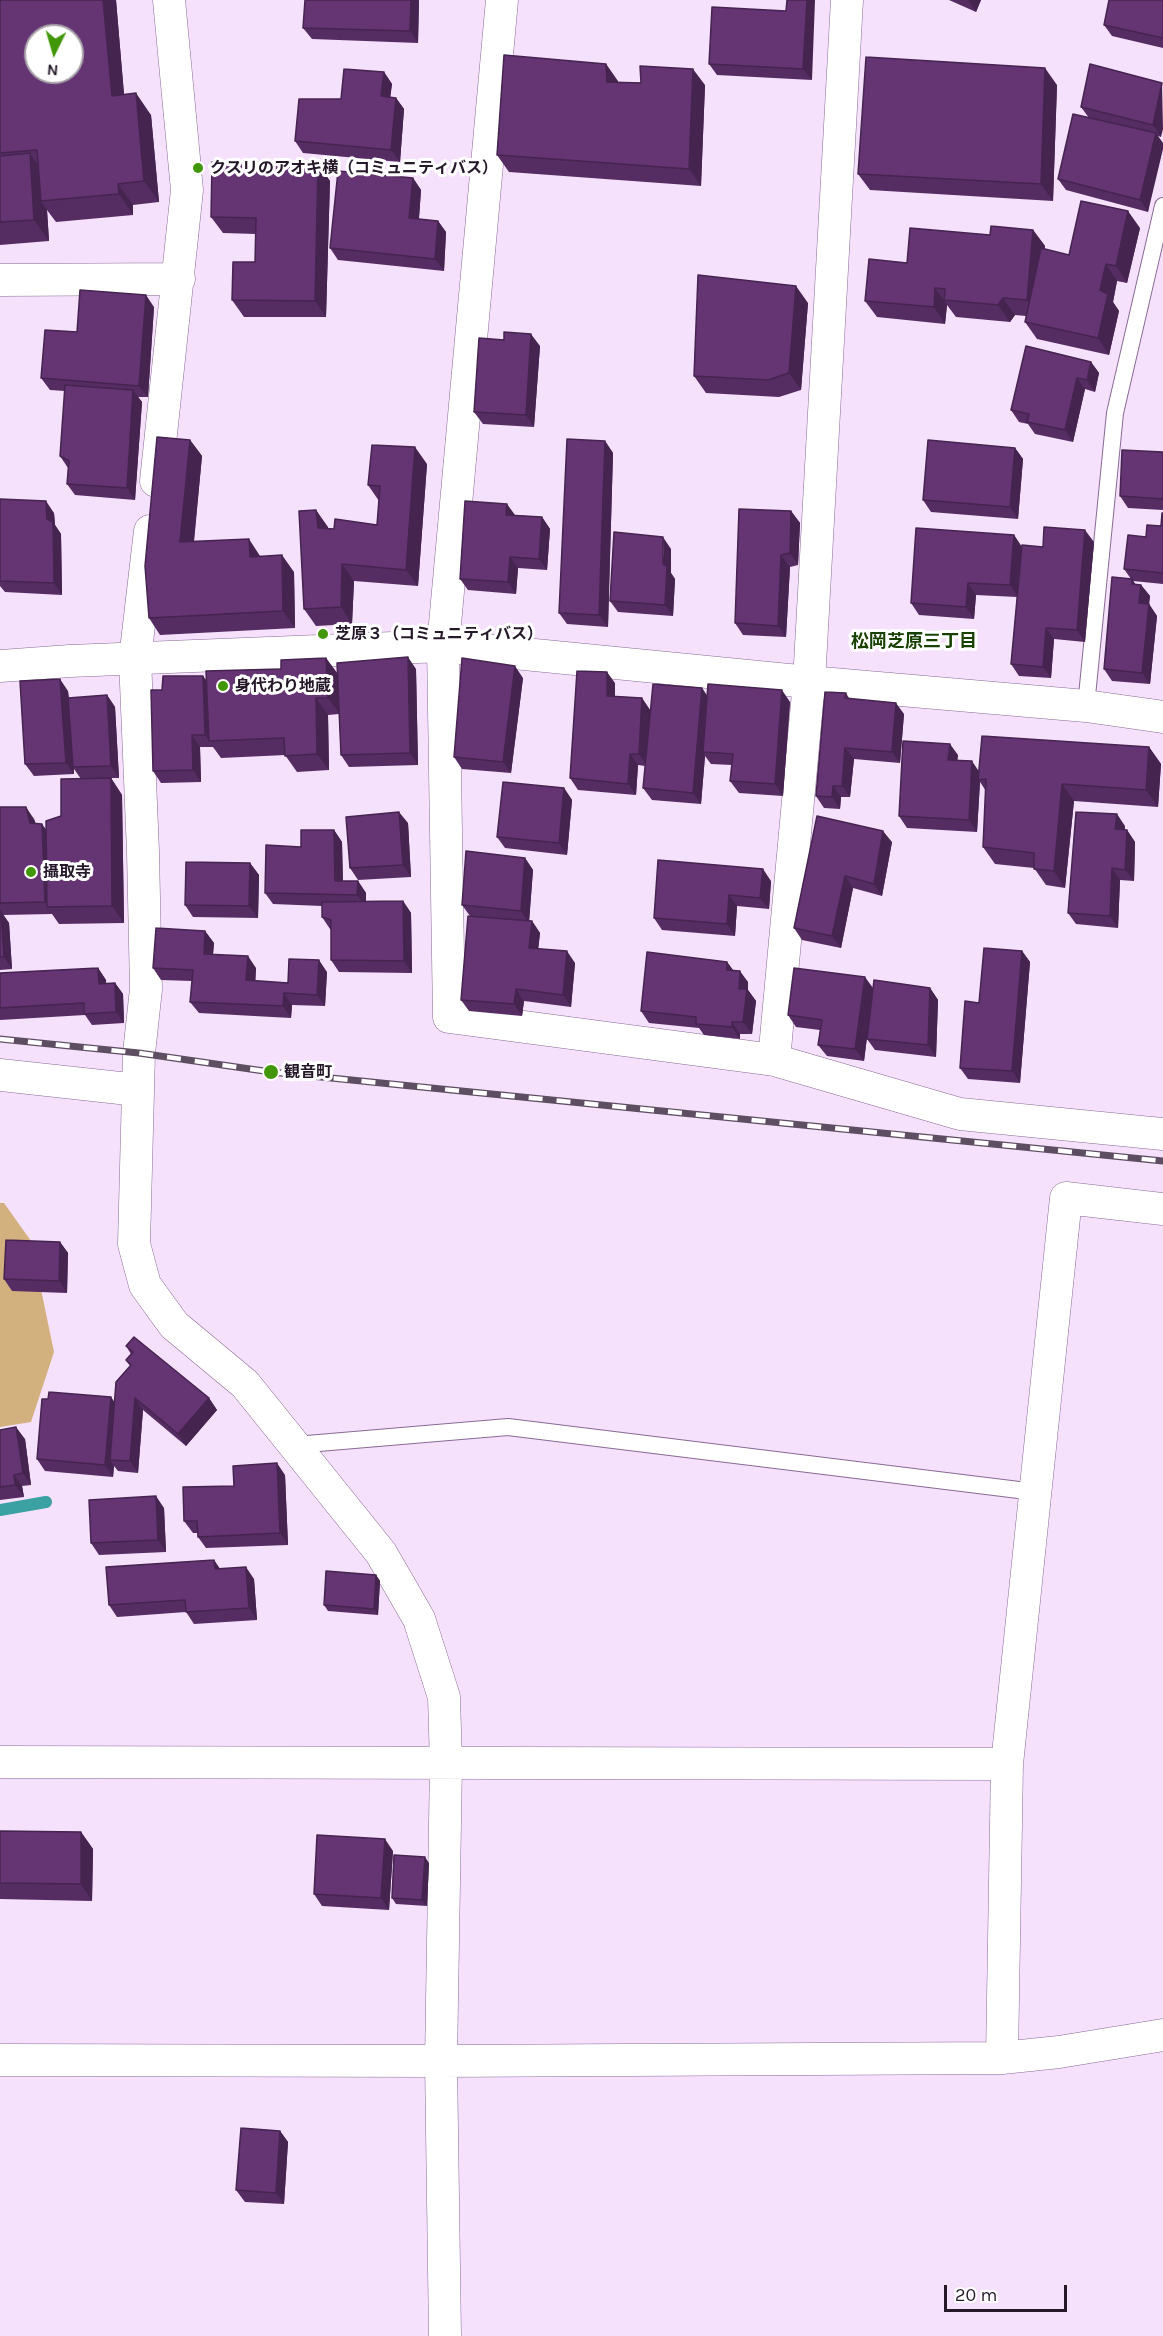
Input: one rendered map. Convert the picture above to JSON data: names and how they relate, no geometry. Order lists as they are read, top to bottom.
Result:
{
  "districts": ["松岡芝原三丁目"],
  "places": [
    "クスリのアオキ横（コミュニティバス）",
    "芝原３（コミュニティバス）",
    "身代わり地蔵",
    "攝取寺",
    "観音町"
  ],
  "scale_bar": "20 m",
  "north": "bottom"
}
